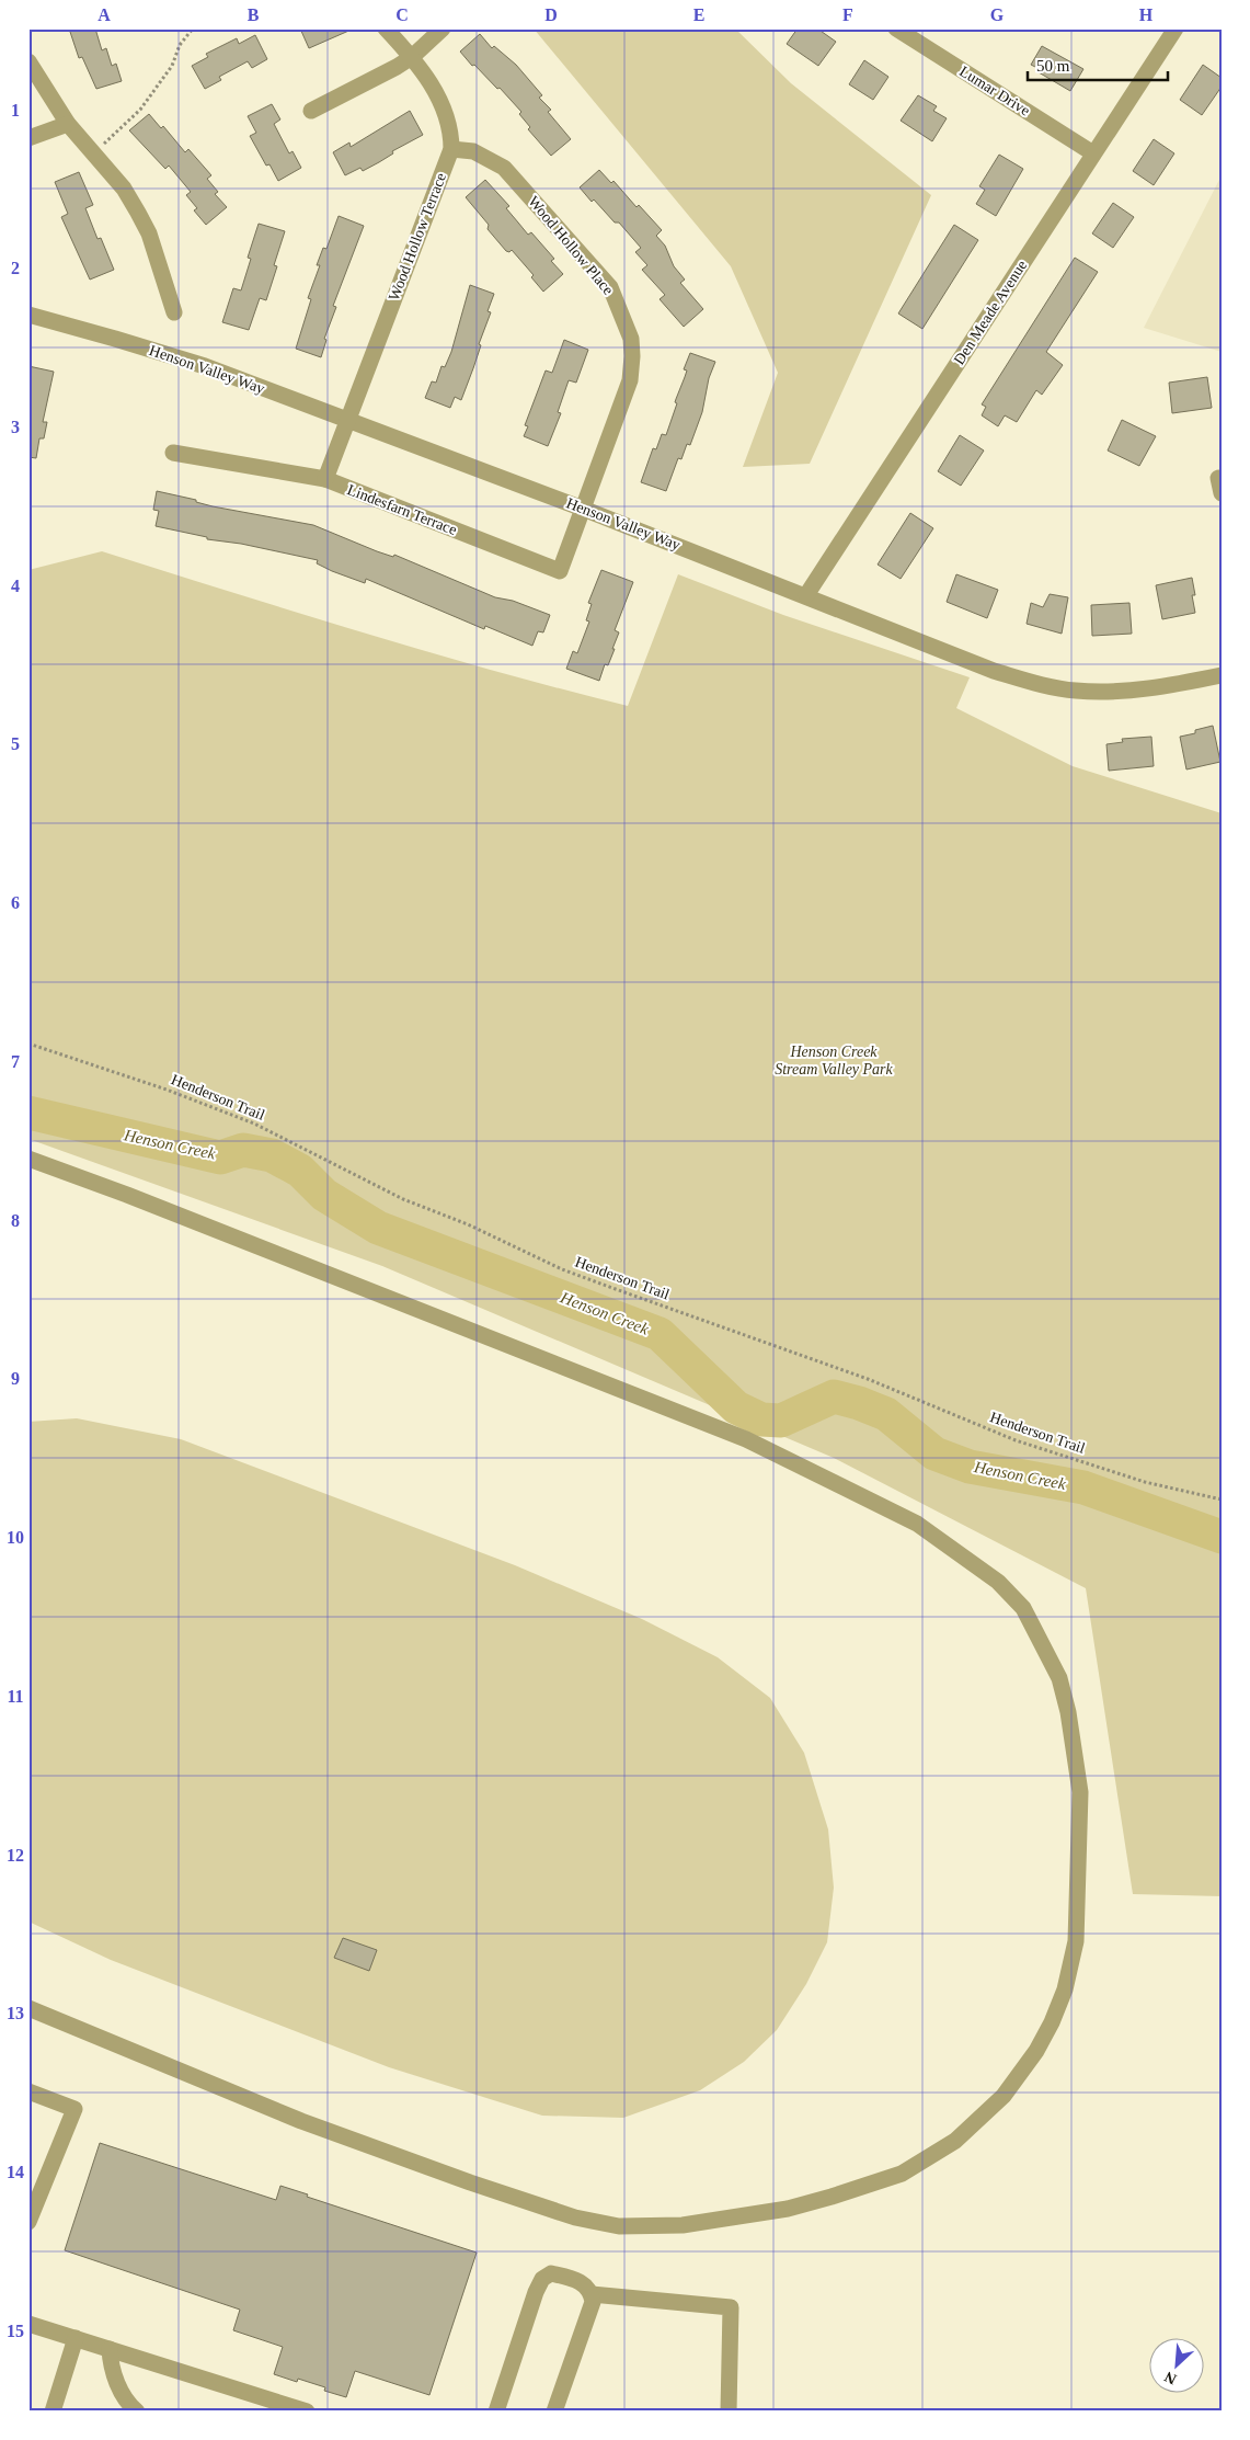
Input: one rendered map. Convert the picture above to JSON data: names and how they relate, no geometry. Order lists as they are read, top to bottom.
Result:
{
  "streets": {
    "street": [
      "Lumar Drive",
      "Wood Hollow Terrace",
      "Wood Hollow Place",
      "Den Meade Avenue",
      "Henson Valley Way",
      "Lindesfarn Terrace"
    ],
    "path": ["Henderson Trail"]
  },
  "crossings": [
    ["Lumar Drive", "Den Meade Avenue"],
    ["Wood Hollow Terrace", "Wood Hollow Place"],
    ["Wood Hollow Terrace", "Henson Valley Way"],
    ["Wood Hollow Terrace", "Lindesfarn Terrace"],
    ["Wood Hollow Place", "Henson Valley Way"],
    ["Wood Hollow Place", "Lindesfarn Terrace"],
    ["Den Meade Avenue", "Henson Valley Way"],
    ["Henson Valley Way", "Lindesfarn Terrace"]
  ],
  "water": ["Henson Creek"],
  "parks": ["Henson Creek Stream Valley Park"],
  "scale_bar": "50 m",
  "north": "bottom left",
  "grid": {
    "columns": [
      "A",
      "B",
      "C",
      "D",
      "E",
      "F",
      "G",
      "H"
    ],
    "rows": [
      "1",
      "2",
      "3",
      "4",
      "5",
      "6",
      "7",
      "8",
      "9",
      "10",
      "11",
      "12",
      "13",
      "14",
      "15"
    ]
  }
}
